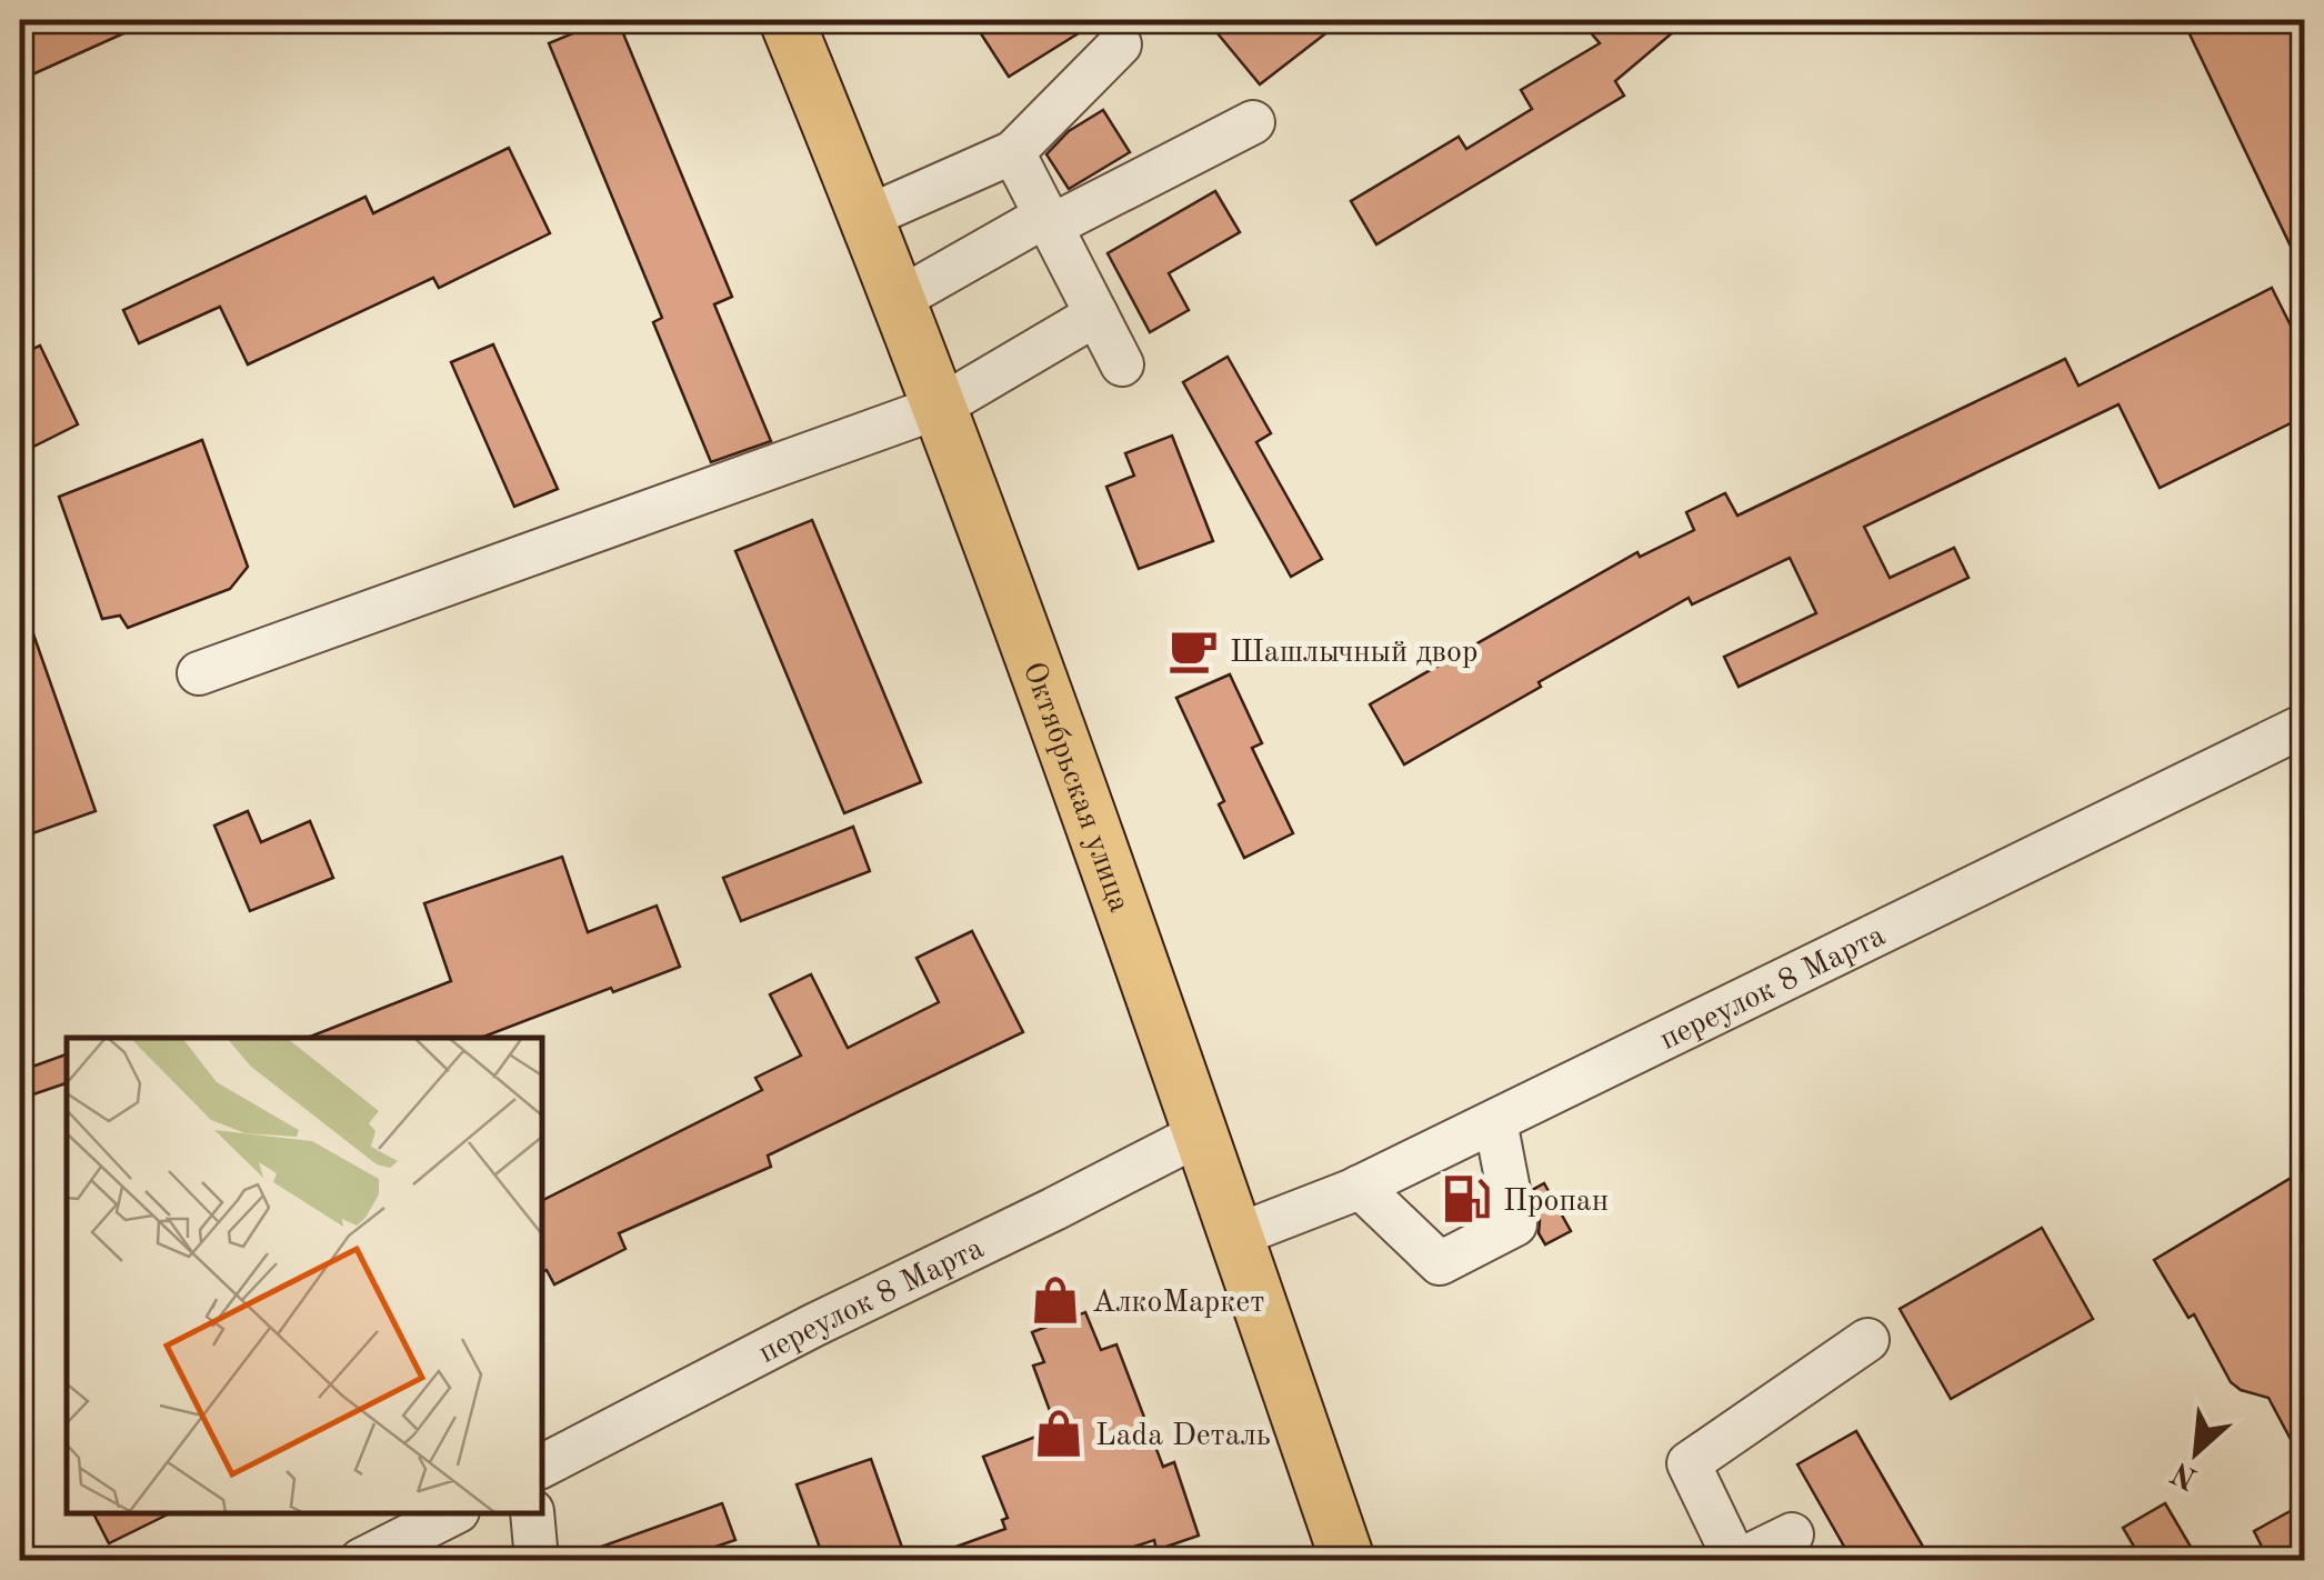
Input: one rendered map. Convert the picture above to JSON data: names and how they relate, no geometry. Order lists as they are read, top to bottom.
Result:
{
  "streets": {
    "main road": ["Октябрьская улица"],
    "street": ["переулок 8 Марта"]
  },
  "crossings": [
    ["Октябрьская улица", "переулок 8 Марта"]
  ],
  "places": {
    "cafe": ["Шашлычный двор"],
    "fuel station": ["Пропан"],
    "shop": ["АлкоМаркет", "Lada Dеталь"]
  },
  "north": "bottom left"
}
